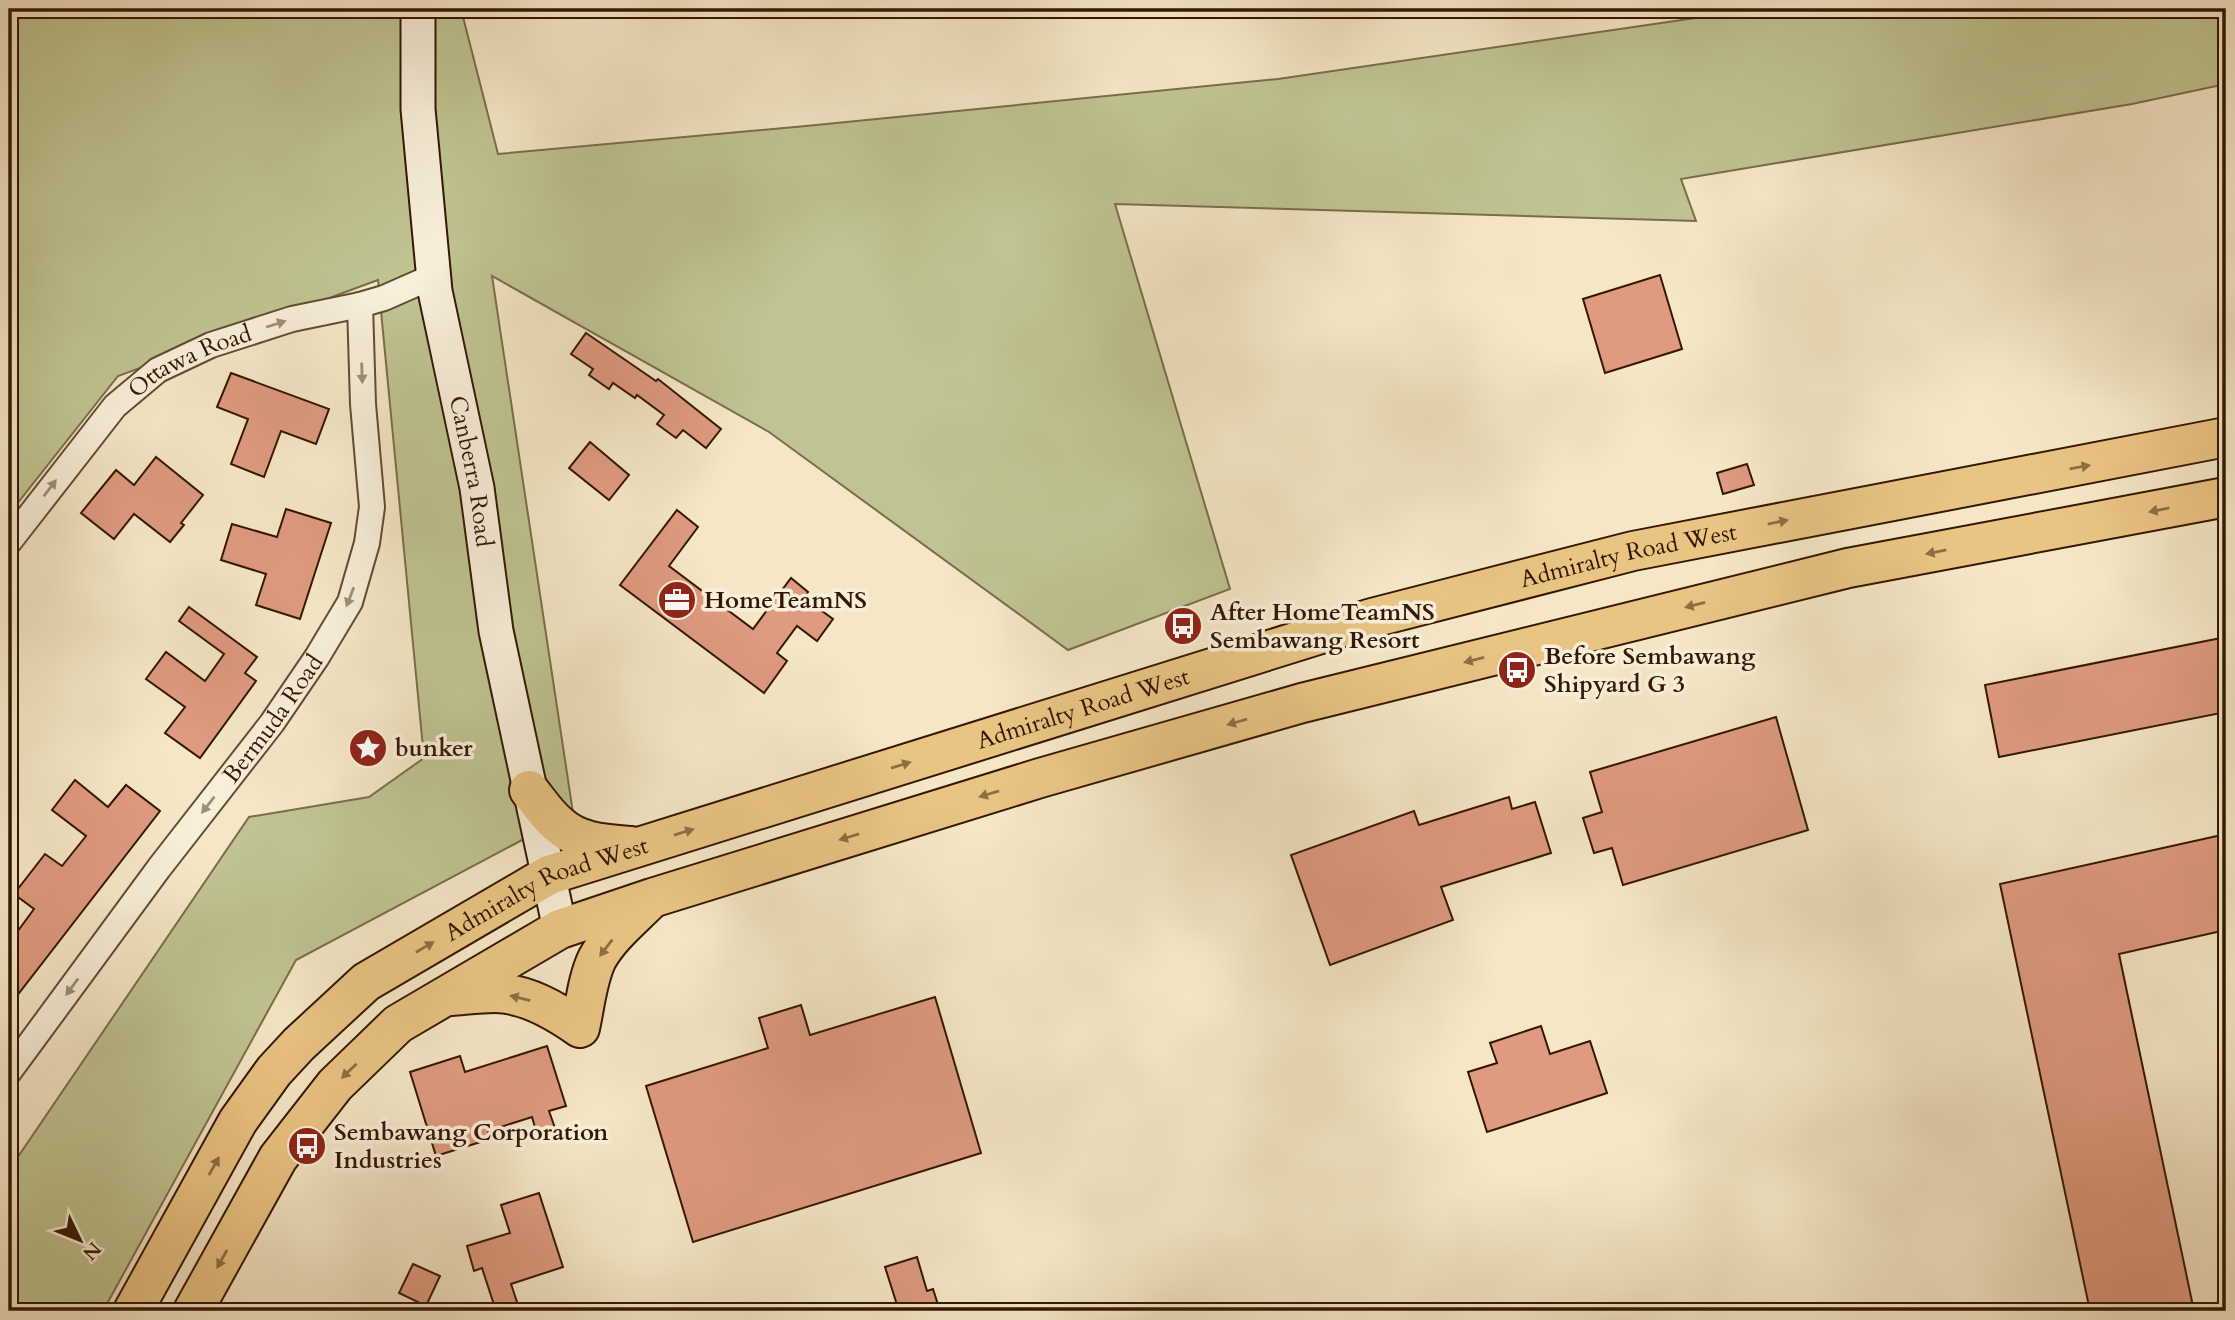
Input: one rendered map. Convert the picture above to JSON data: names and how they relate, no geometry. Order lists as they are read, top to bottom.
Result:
{
  "streets": {
    "main road": ["Canberra Road", "Admiralty Road West"],
    "street": ["Ottawa Road", "Bermuda Road"]
  },
  "crossings": [
    ["Ottawa Road", "Canberra Road"],
    ["Ottawa Road", "Bermuda Road"],
    ["Canberra Road", "Admiralty Road West"]
  ],
  "one_way": ["Ottawa Road", "Bermuda Road"],
  "places": {
    "office": ["HomeTeamNS"],
    "bus stop": ["After HomeTeamNS Sembawang Resort", "Before Sembawang Shipyard G 3", "Sembawang Corporation Industries"],
    "place": ["bunker"]
  },
  "north": "bottom right"
}
